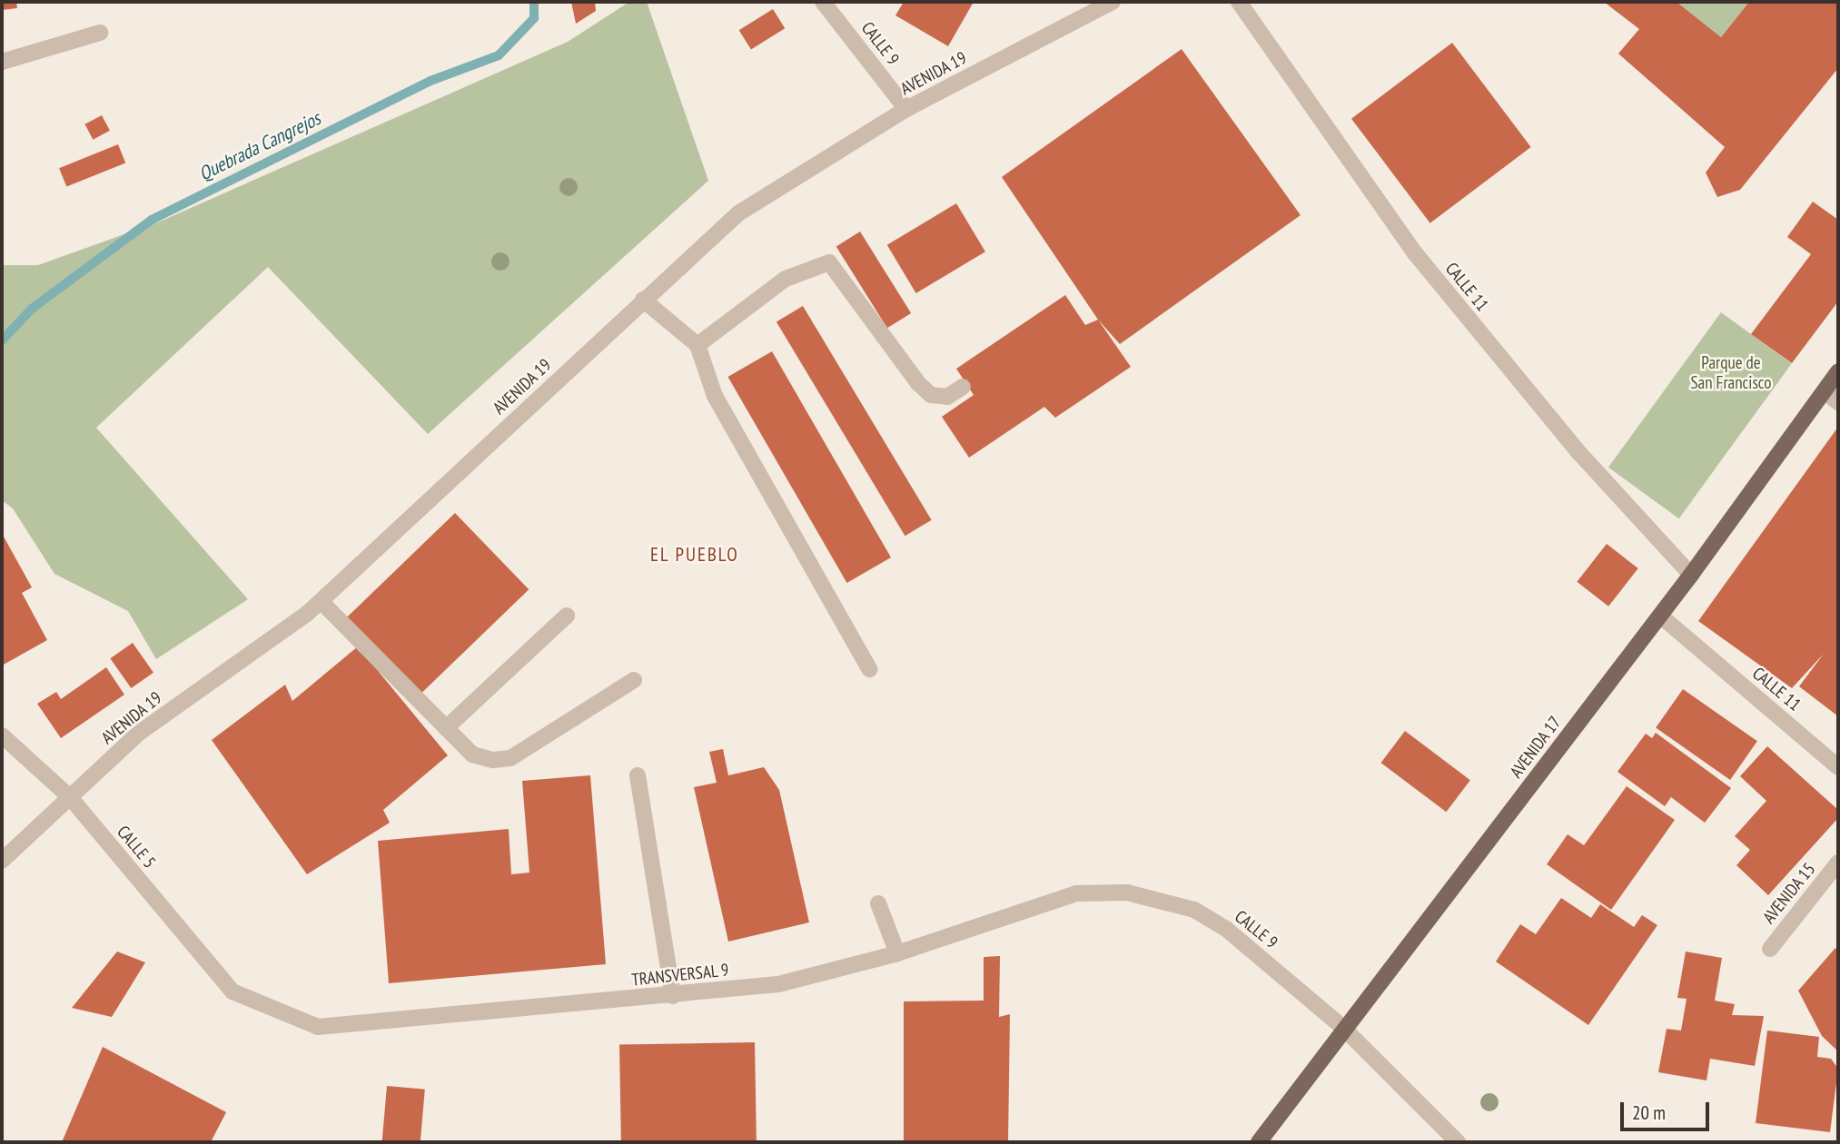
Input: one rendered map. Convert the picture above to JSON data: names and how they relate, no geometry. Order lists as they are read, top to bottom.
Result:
{
  "streets": {
    "main road": ["AVENIDA 17"],
    "street": [
      "CALLE 9",
      "AVENIDA 19",
      "CALLE 11",
      "CALLE 5",
      "AVENIDA 15",
      "TRANSVERSAL 9"
    ]
  },
  "crossings": [
    ["CALLE 9", "AVENIDA 19"],
    ["CALLE 9", "AVENIDA 17"],
    ["CALLE 9", "TRANSVERSAL 9"],
    ["AVENIDA 19", "CALLE 5"],
    ["CALLE 11", "AVENIDA 17"],
    ["CALLE 5", "TRANSVERSAL 9"]
  ],
  "districts": ["EL PUEBLO"],
  "water": ["Quebrada Cangrejos"],
  "parks": ["Parque de San Francisco"],
  "scale_bar": "20 m"
}
